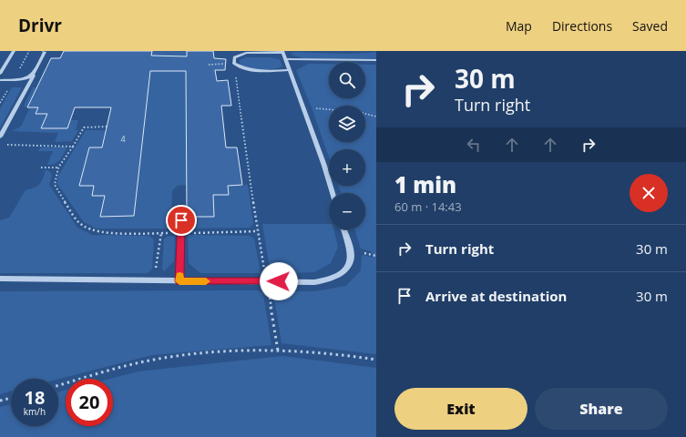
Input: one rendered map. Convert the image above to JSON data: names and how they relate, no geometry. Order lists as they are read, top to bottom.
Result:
{
  "house_numbers": ["4"],
  "page": {
    "header": "Drivr",
    "nav": ["Map", "Directions", "Saved"],
    "turn": ["30 m", "Turn right"],
    "map_buttons": ["+", "−"],
    "heading": ["1 min", "60 m · 14:43"],
    "list": [
      {
        "name": "Turn right",
        "value": "30 m"
      },
      {
        "name": "Arrive at destination",
        "value": "30 m"
      }
    ],
    "speed": "18 km/h",
    "limit": "20",
    "buttons": ["Exit", "Share"]
  }
}
